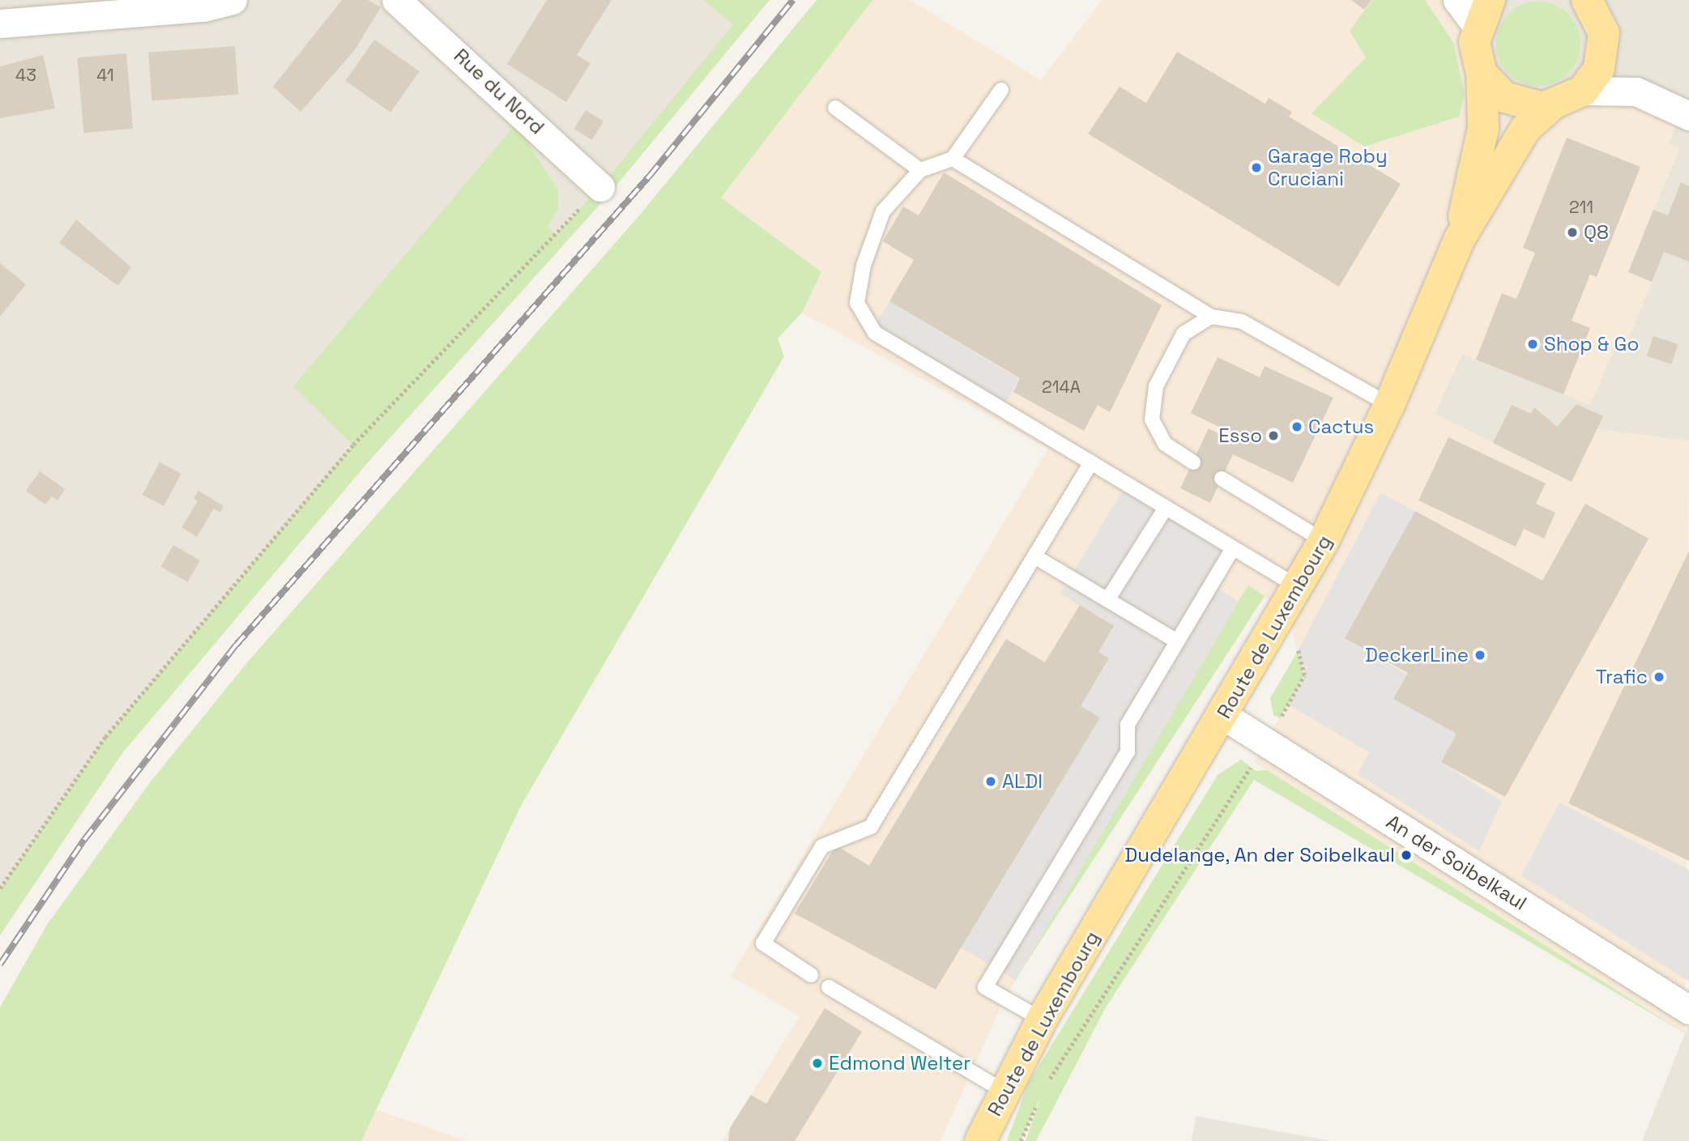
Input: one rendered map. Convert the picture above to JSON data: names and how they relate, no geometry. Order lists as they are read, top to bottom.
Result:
{
  "streets": {
    "main road": ["Route de Luxembourg"],
    "street": ["Rue du Nord", "An der Soibelkaul"]
  },
  "crossings": [
    ["Route de Luxembourg", "An der Soibelkaul"]
  ],
  "places": [
    "Garage Roby Cruciani",
    "Q8",
    "Shop & Go",
    "Cactus",
    "Esso",
    "DeckerLine",
    "Trafic",
    "ALDI",
    "Dudelange, An der Soibelkaul",
    "Edmond Welter"
  ],
  "house_numbers": [
    "43",
    "41",
    "211",
    "214A"
  ]
}
